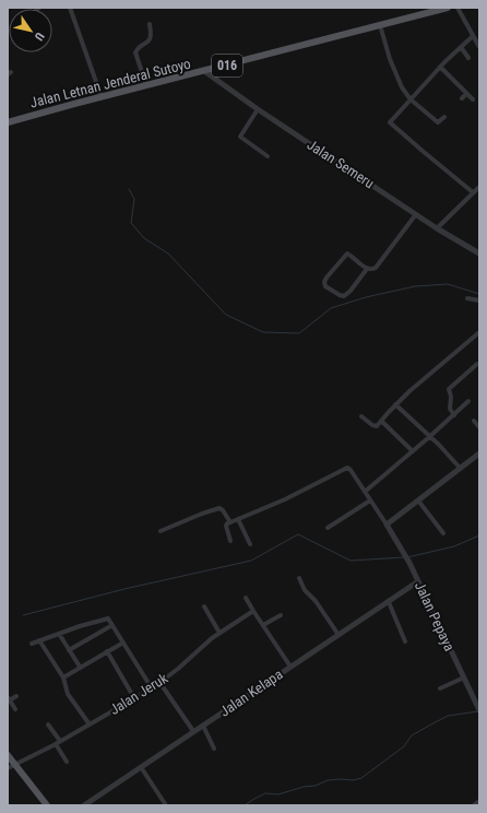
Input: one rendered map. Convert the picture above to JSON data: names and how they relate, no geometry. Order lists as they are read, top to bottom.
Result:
{
  "streets": {
    "main road": ["016", "Jalan Letnan Jenderal Sutoyo"],
    "street": [
      "Jalan Semeru",
      "Jalan Pepaya",
      "Jalan Kelapa",
      "Jalan Jeruk"
    ]
  },
  "crossings": [
    ["Jalan Letnan Jenderal Sutoyo", "Jalan Semeru"],
    ["Jalan Pepaya", "Jalan Kelapa"]
  ],
  "north": "bottom right"
}
